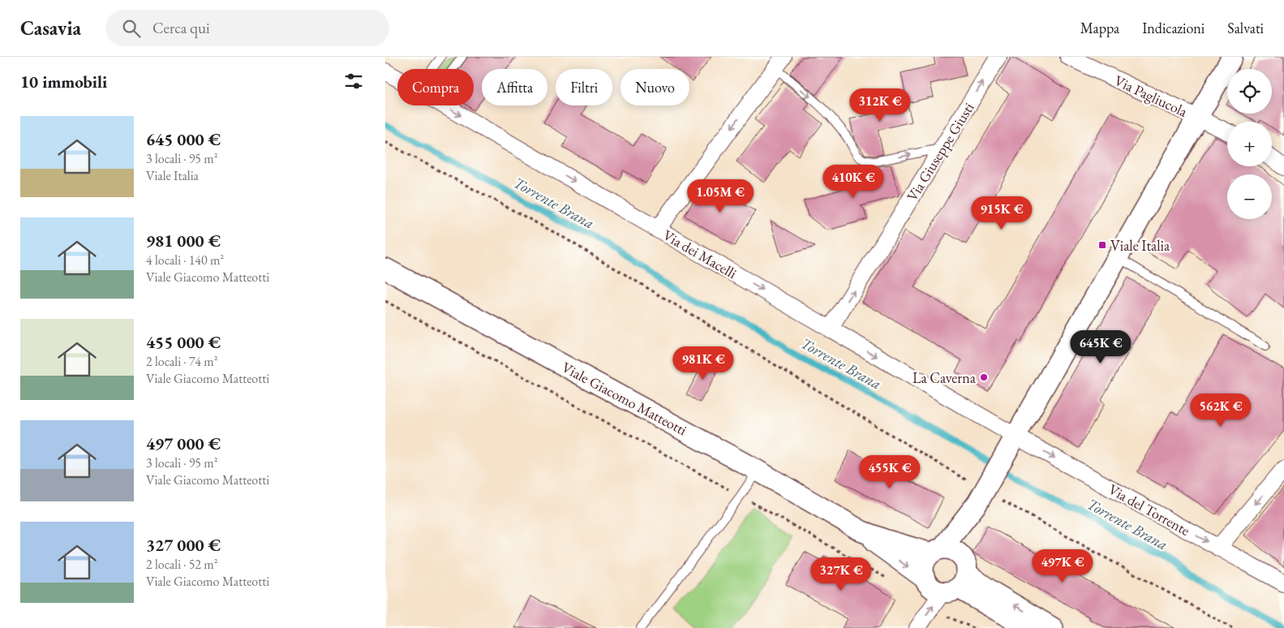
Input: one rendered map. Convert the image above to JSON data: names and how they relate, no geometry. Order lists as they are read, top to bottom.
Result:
{
  "streets": {
    "street": [
      "Via Pagliucola",
      "Via Giuseppe Giusti",
      "Via dei Macelli",
      "Viale Giacomo Matteotti",
      "Via del Torrente"
    ]
  },
  "crossings": [
    ["Via Giuseppe Giusti", "Via dei Macelli"],
    ["Via dei Macelli", "Via del Torrente"]
  ],
  "one_way": ["Via Giuseppe Giusti", "Via dei Macelli"],
  "water": ["Torrente Brana"],
  "places": {
    "transit": ["Viale Italia"],
    "other": ["La Caverna"]
  },
  "page": {
    "header": "Casavia",
    "search": "Cerca qui",
    "nav": ["Mappa", "Indicazioni", "Salvati"],
    "heading": "10 immobili",
    "map_buttons": ["+", "−"],
    "chip": [
      "Compra",
      "Affitta",
      "Filtri",
      "Nuovo"
    ],
    "price": [
      "312K €",
      "410K €",
      "1.05M €",
      "915K €",
      "645K €",
      "981K €",
      "562K €",
      "455K €",
      "497K €",
      "327K €"
    ],
    "list": [
      {
        "name": "645 000 €",
        "note": "3 locali · 95 m² · Viale Italia"
      },
      {
        "name": "981 000 €",
        "note": "4 locali · 140 m² · Viale Giacomo Matteotti"
      },
      {
        "name": "455 000 €",
        "note": "2 locali · 74 m² · Viale Giacomo Matteotti"
      },
      {
        "name": "497 000 €",
        "note": "3 locali · 95 m² · Viale Giacomo Matteotti"
      },
      {
        "name": "327 000 €",
        "note": "2 locali · 52 m² · Viale Giacomo Matteotti"
      }
    ]
  }
}
